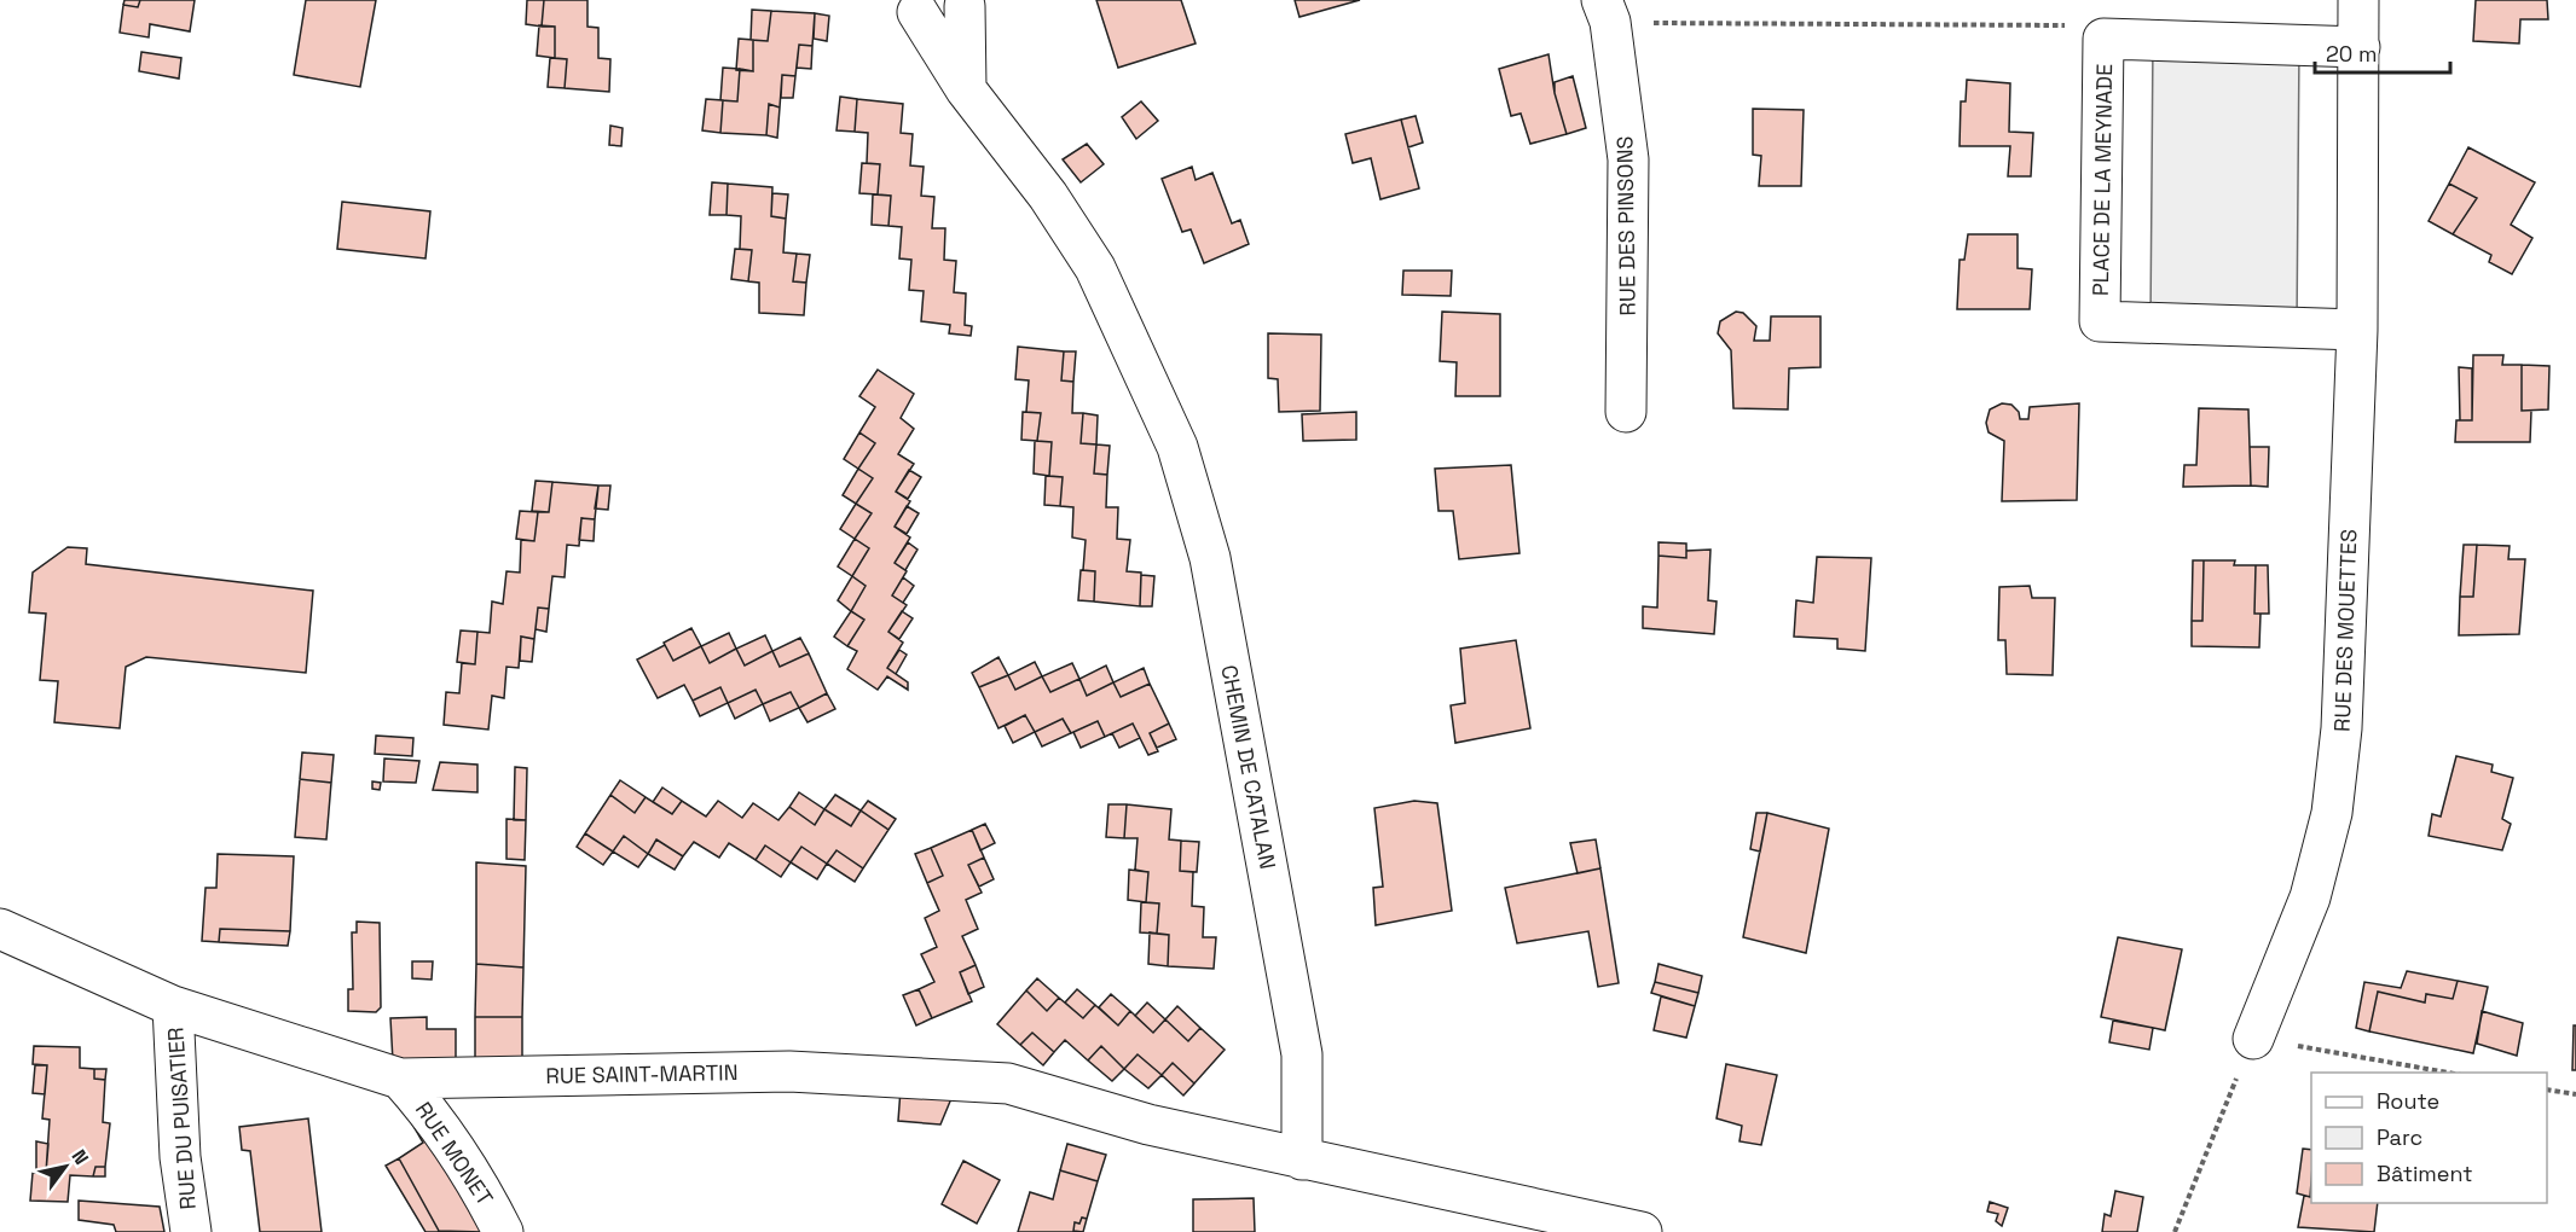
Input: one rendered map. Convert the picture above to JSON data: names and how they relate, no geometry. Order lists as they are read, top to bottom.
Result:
{
  "streets": {
    "street": [
      "PLACE DE LA MEYNADE",
      "RUE DES PINSONS",
      "RUE DES MOUETTES",
      "CHEMIN DE CATALAN",
      "RUE SAINT-MARTIN",
      "RUE DU PUISATIER",
      "RUE MONET"
    ]
  },
  "crossings": [
    ["PLACE DE LA MEYNADE", "RUE DES MOUETTES"],
    ["CHEMIN DE CATALAN", "RUE SAINT-MARTIN"],
    ["RUE SAINT-MARTIN", "RUE DU PUISATIER"],
    ["RUE SAINT-MARTIN", "RUE MONET"]
  ],
  "legend": ["Route", "Parc", "Bâtiment"],
  "scale_bar": "20 m",
  "north": "top right"
}
